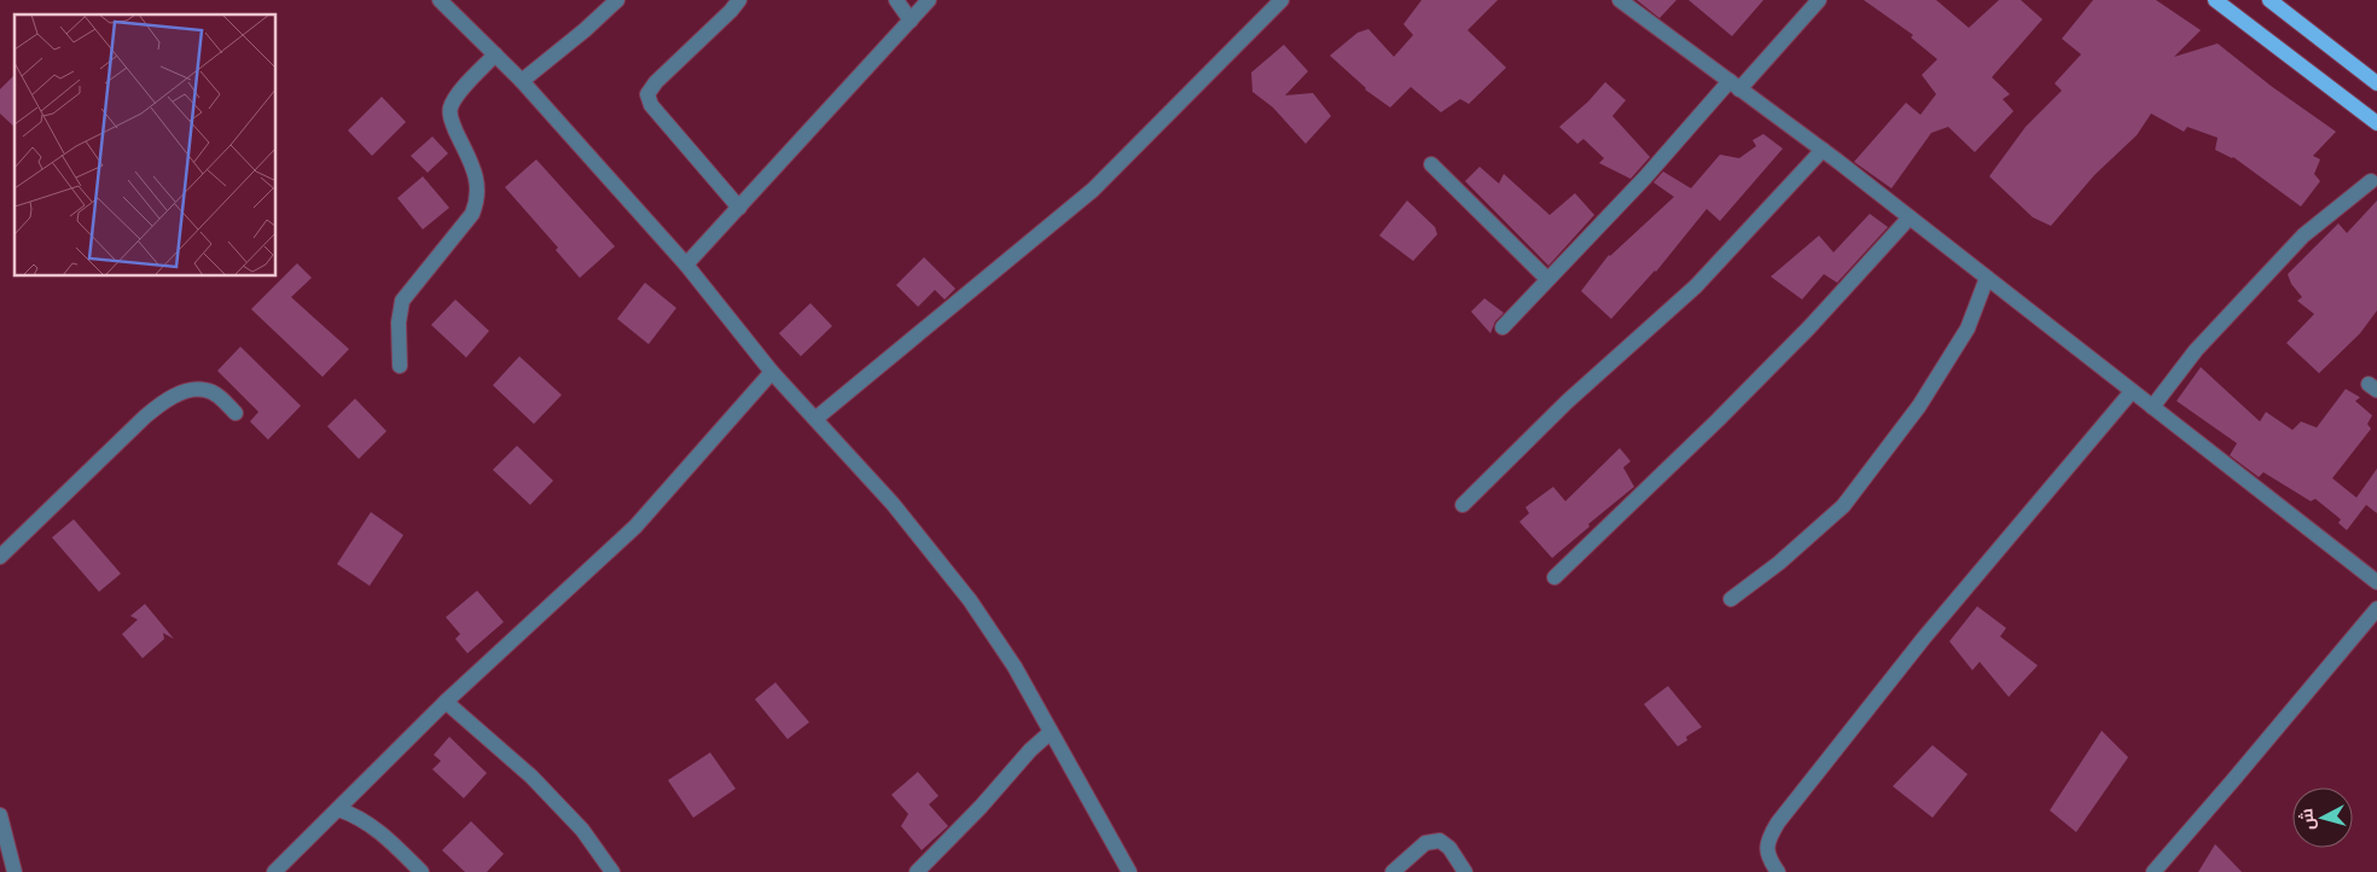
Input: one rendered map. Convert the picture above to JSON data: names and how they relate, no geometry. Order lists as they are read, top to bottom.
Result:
{
  "north": "left"
}
